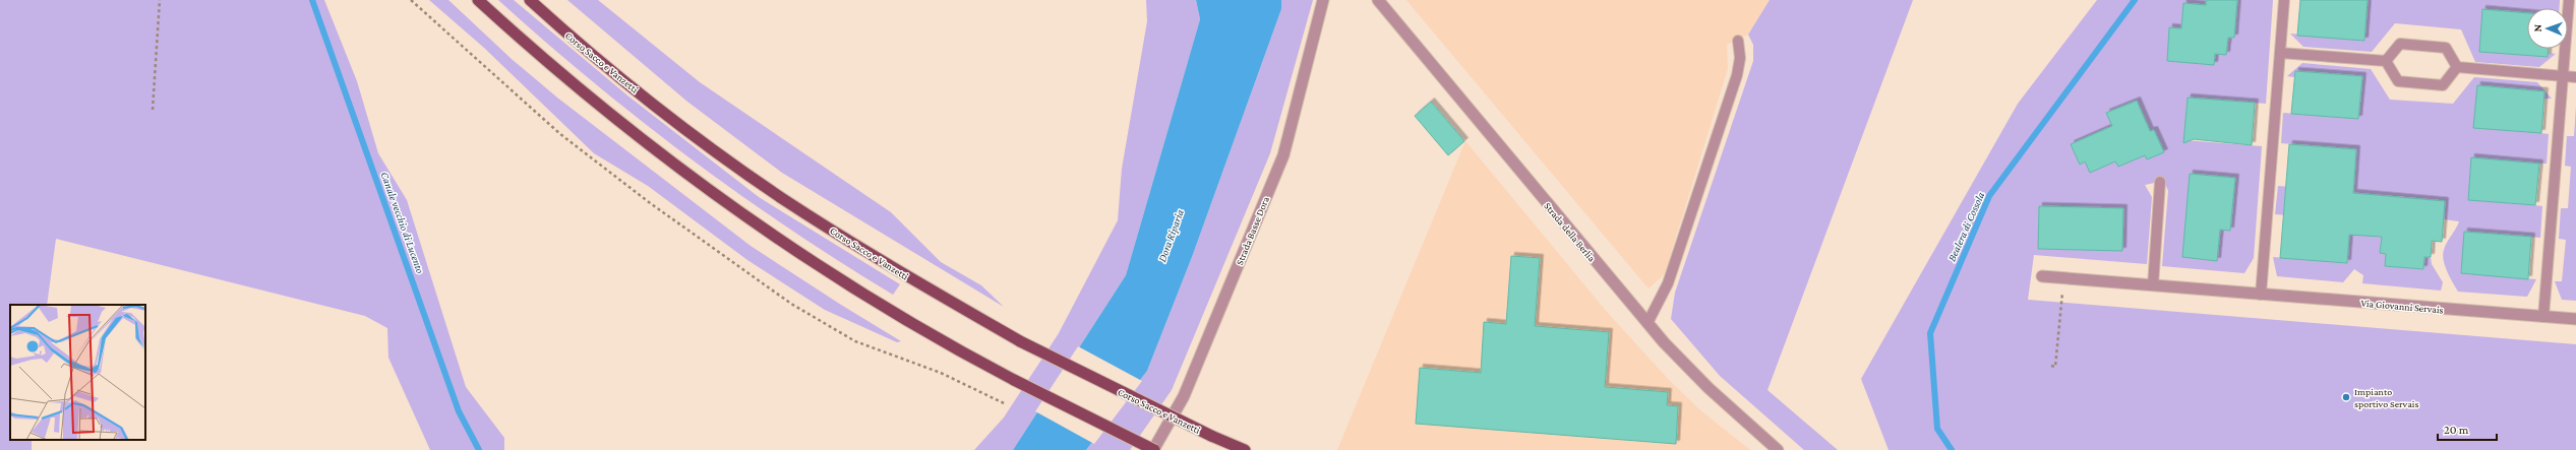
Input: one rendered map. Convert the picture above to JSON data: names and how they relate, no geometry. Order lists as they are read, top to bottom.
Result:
{
  "streets": {
    "main road": ["Corso Sacco e Vanzetti"],
    "street": ["Strada Basse Dora", "Strada della Berlia", "Via Giovanni Servais"]
  },
  "water": ["Canale vecchio di Lucento", "Bealera di Cossola", "Dora Riparia"],
  "places": ["Impianto sportivo Servais"],
  "scale_bar": "20 m",
  "north": "left"
}
